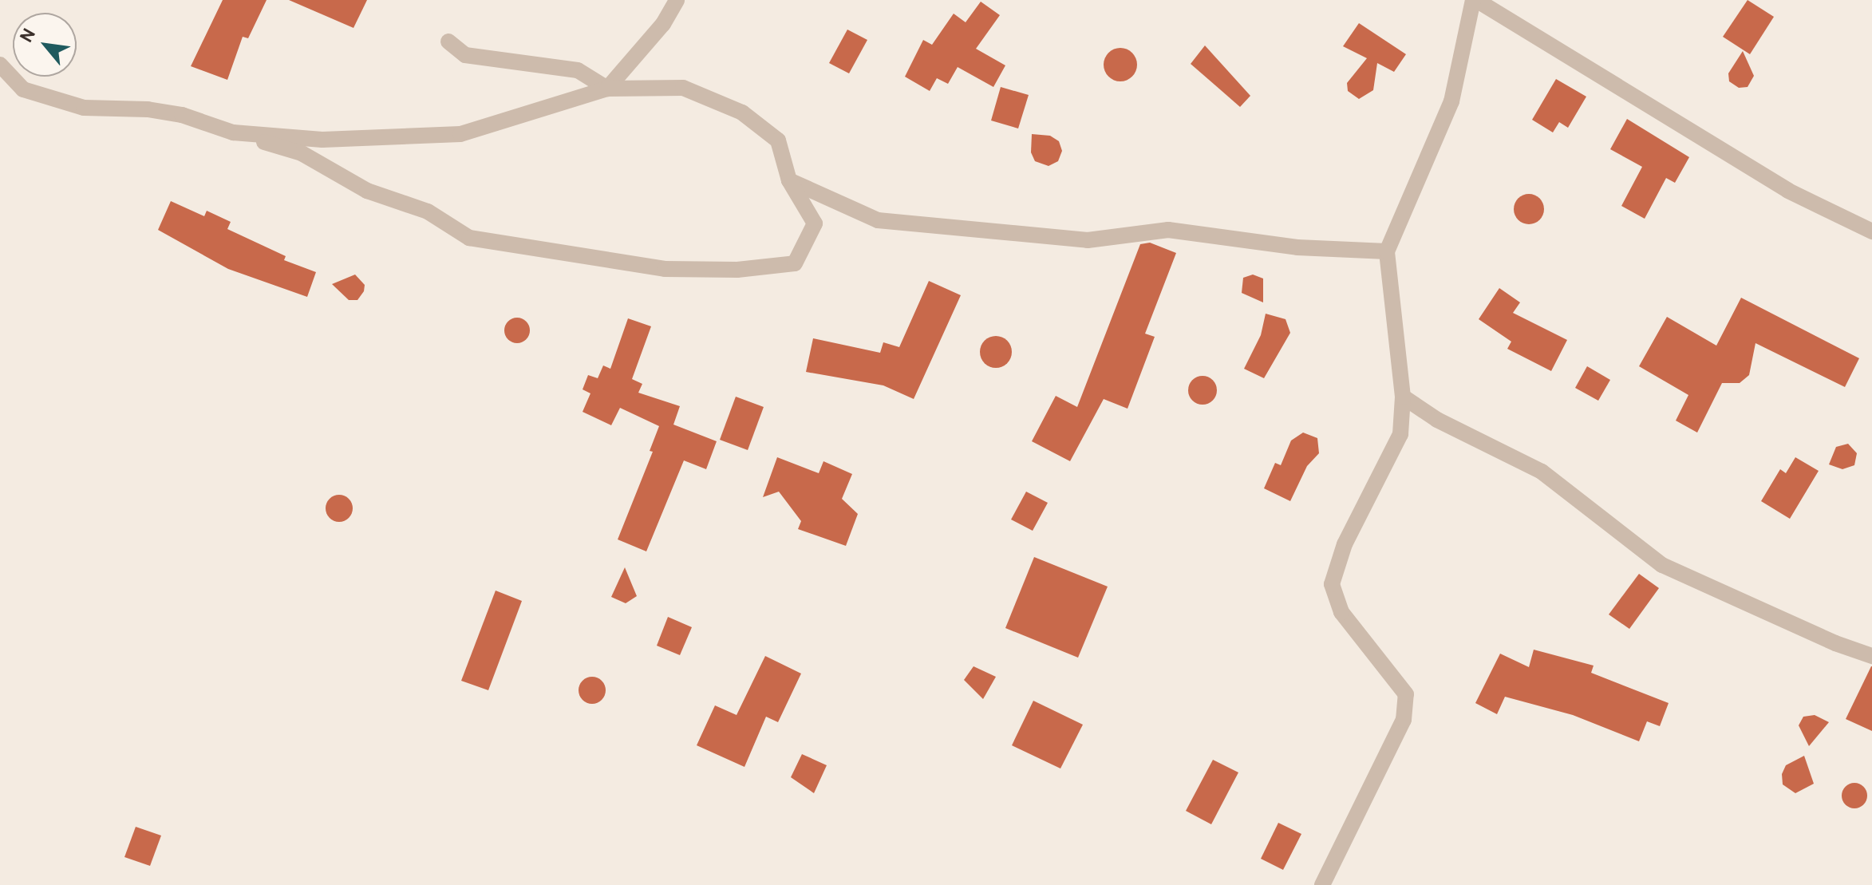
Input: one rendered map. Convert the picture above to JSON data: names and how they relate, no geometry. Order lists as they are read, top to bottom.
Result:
{
  "north": "top left"
}
